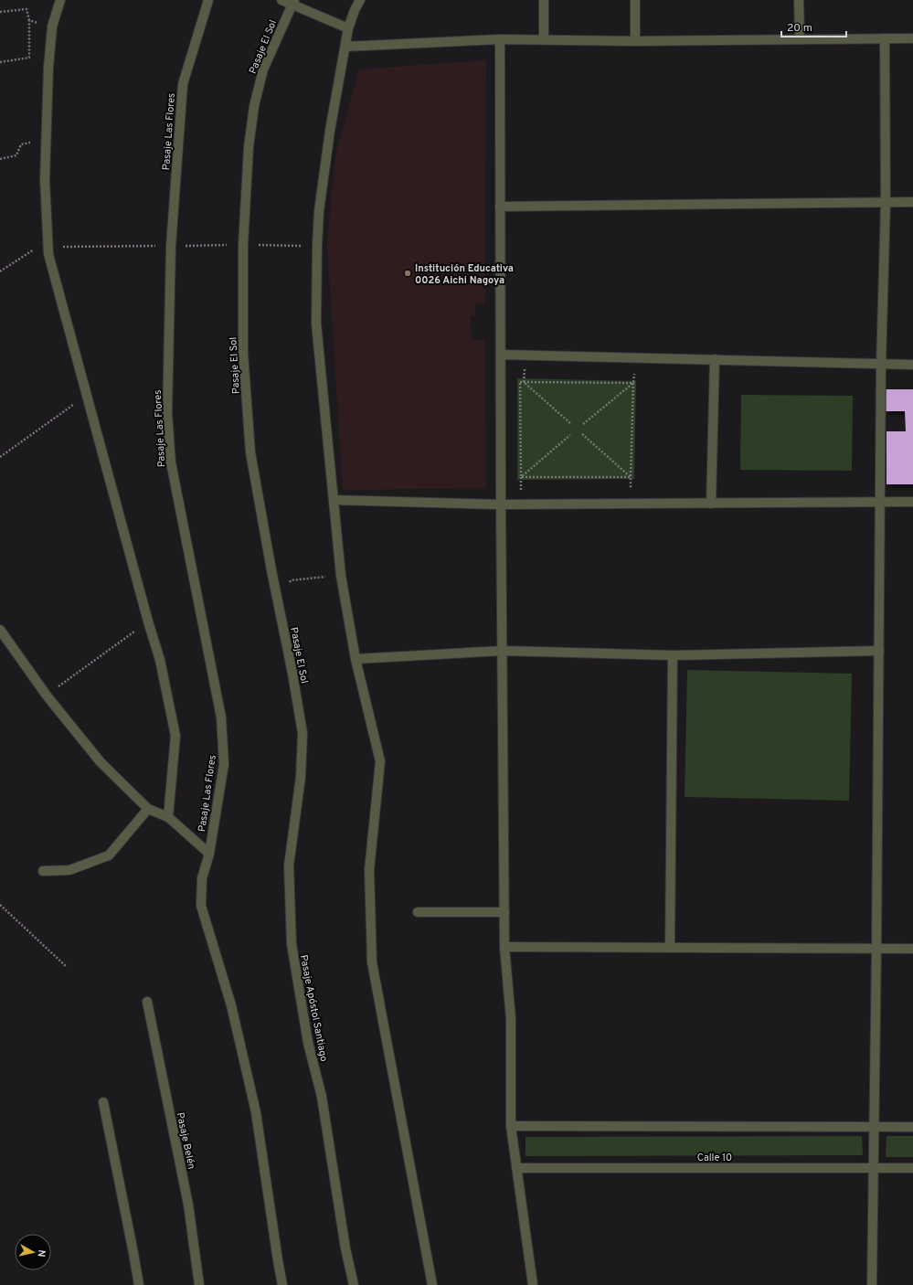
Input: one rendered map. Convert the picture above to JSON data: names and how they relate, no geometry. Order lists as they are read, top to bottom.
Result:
{
  "streets": {
    "street": [
      "Pasaje El Sol",
      "Pasaje Las Flores",
      "Pasaje Apóstol Santiago",
      "Pasaje Belén",
      "Calle 10"
    ]
  },
  "crossings": [
    ["Pasaje El Sol", "Pasaje Apóstol Santiago"]
  ],
  "places": ["Institución Educativa 0026 Aichi Nagoya"],
  "scale_bar": "20 m",
  "north": "right"
}
